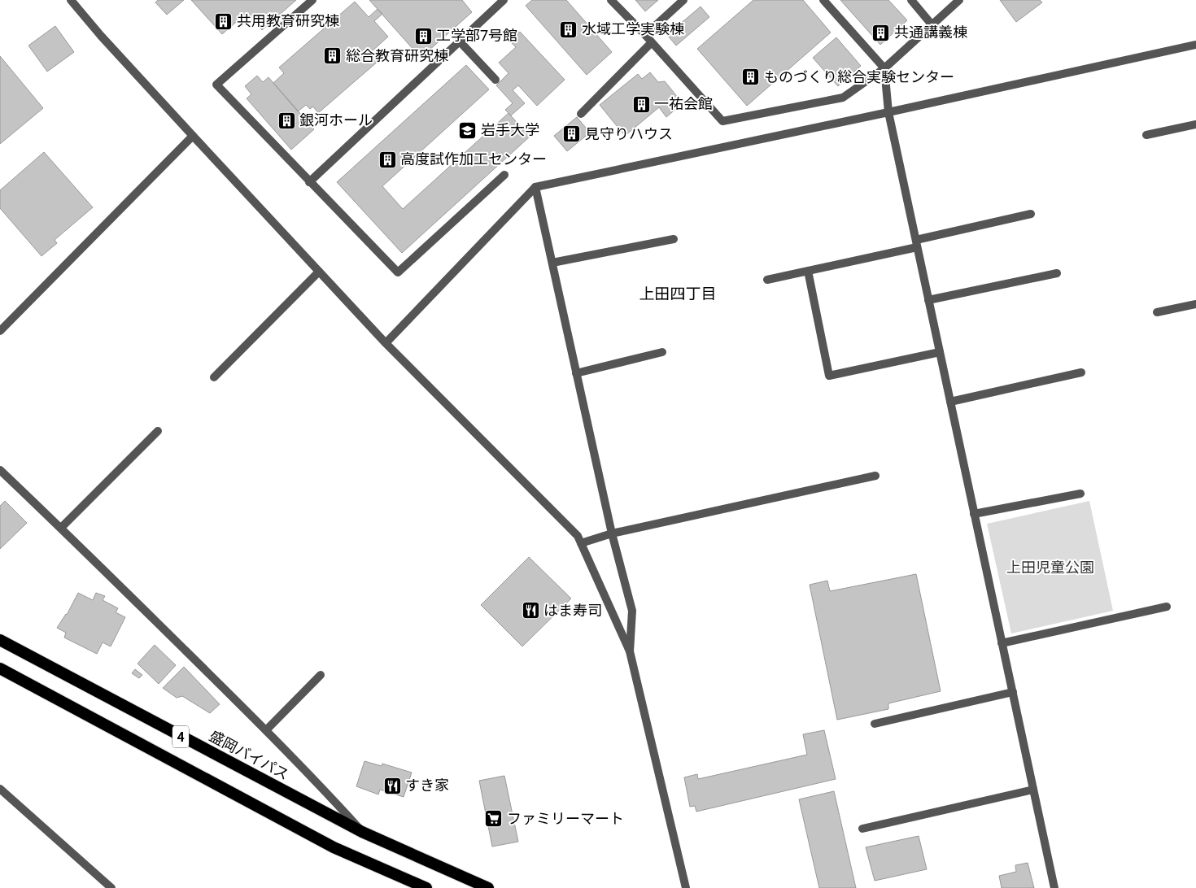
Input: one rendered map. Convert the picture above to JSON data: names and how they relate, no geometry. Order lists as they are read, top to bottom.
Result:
{
  "streets": {
    "highway": ["4", "盛岡バイパス"]
  },
  "districts": ["上田四丁目"],
  "parks": ["上田児童公園"],
  "places": {
    "building": [
      "共用教育研究棟",
      "水域工学実験棟",
      "共通講義棟",
      "工学部7号館",
      "総合教育研究棟",
      "ものづくり総合実験センター",
      "一祐会館",
      "銀河ホール",
      "見守りハウス",
      "高度試作加工センター"
    ],
    "school or university": ["岩手大学"],
    "restaurant": ["はま寿司", "すき家"],
    "supermarket": ["ファミリーマート"]
  }
}
